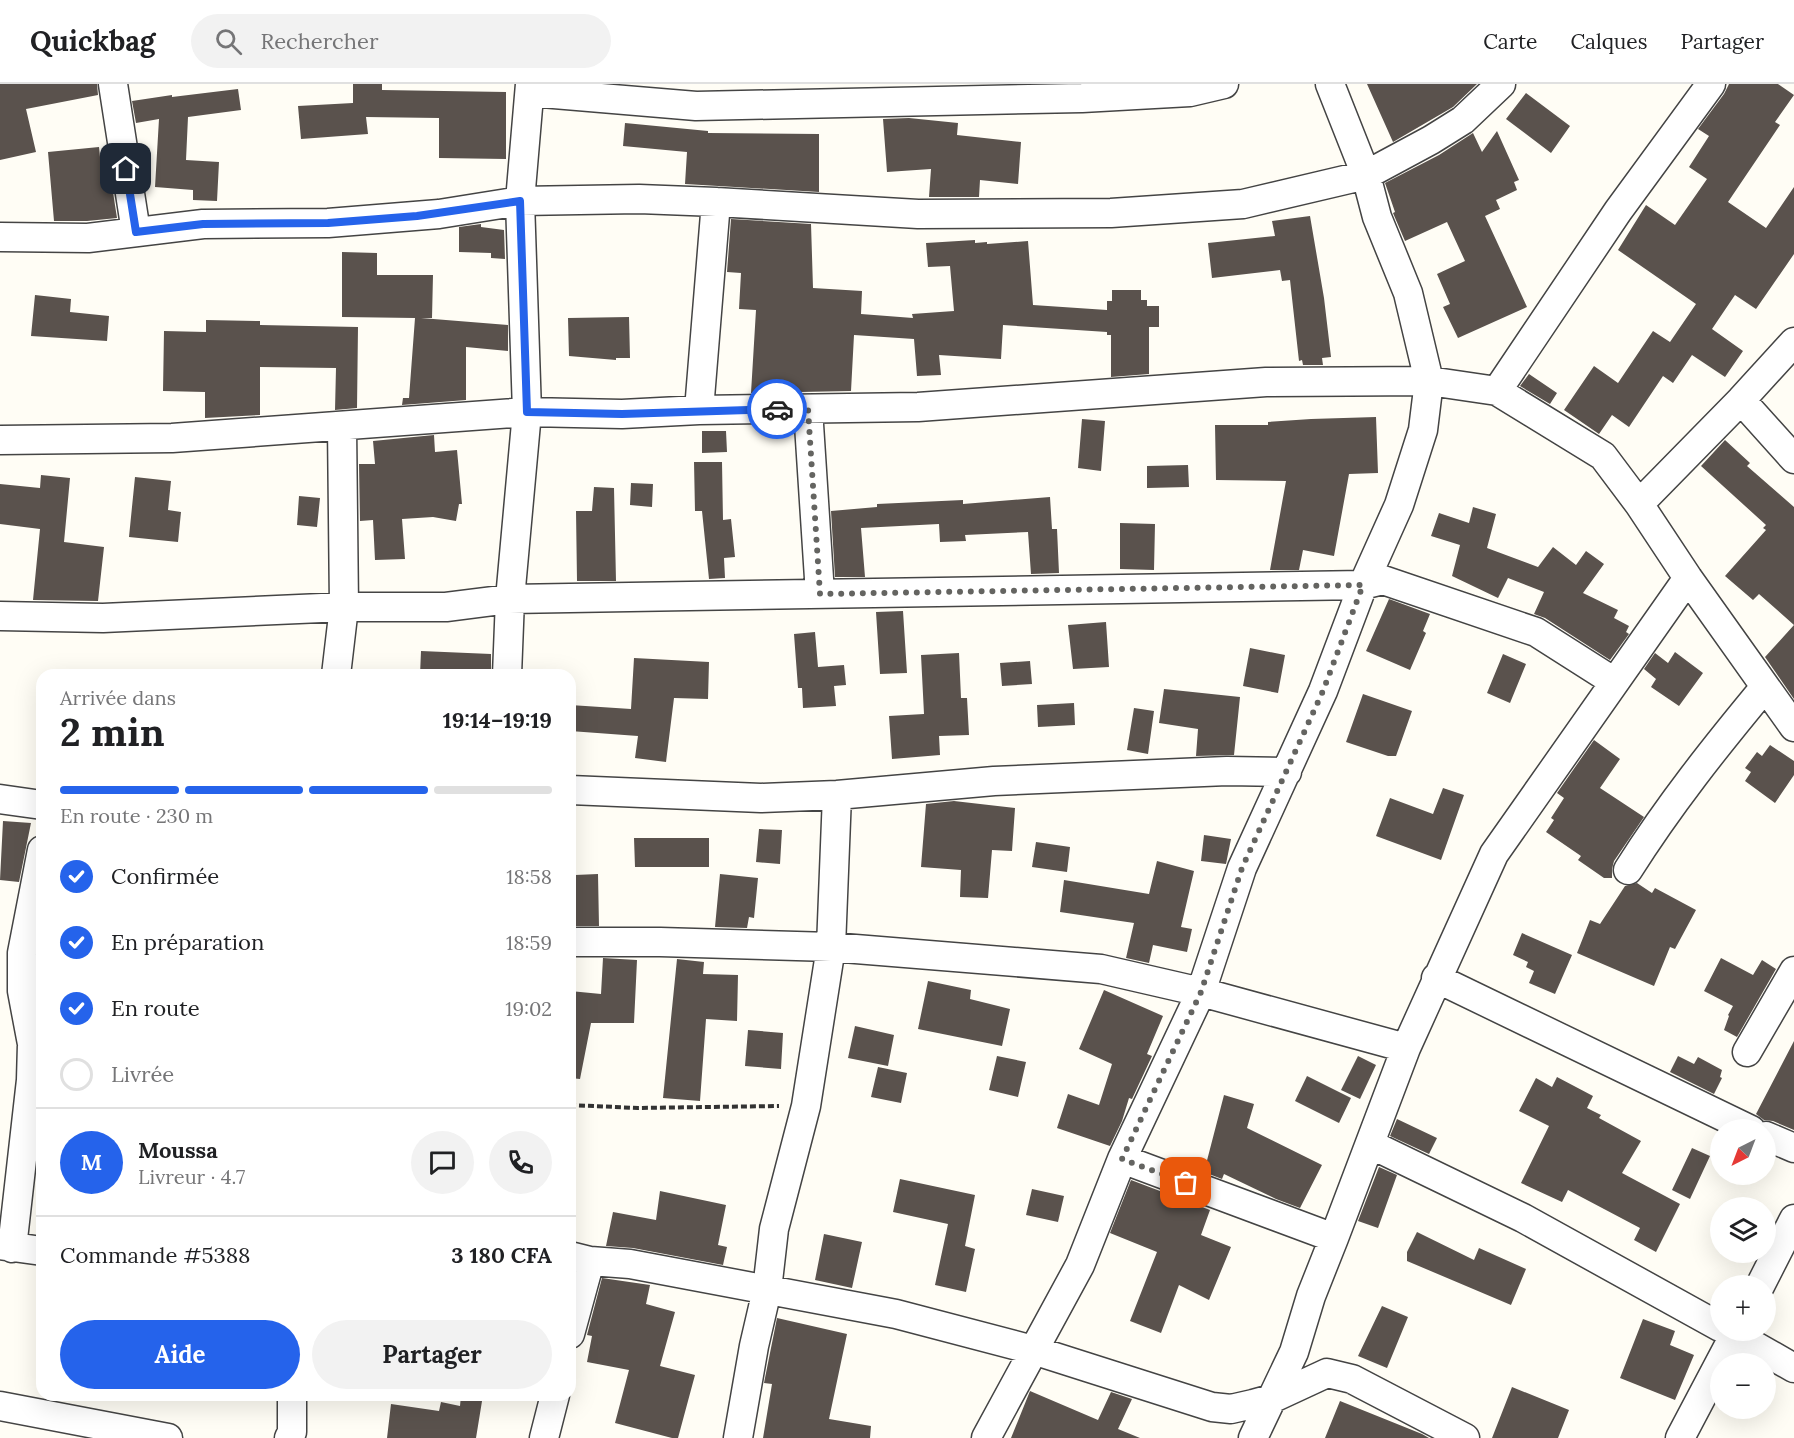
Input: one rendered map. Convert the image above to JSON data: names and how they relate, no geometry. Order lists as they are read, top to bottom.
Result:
{
  "north": "bottom left",
  "page": {
    "header": "Quickbag",
    "search": "Rechercher",
    "nav": ["Carte", "Calques", "Partager"],
    "heading": ["2 min", "Arrivée dans", "19:14–19:19"],
    "panel": [
      "Moussa",
      "Livreur · 4.7",
      "Commande #5388",
      "3 180 CFA"
    ],
    "bar": "En route · 230 m",
    "list": [
      ["Confirmée", "18:58"],
      ["En préparation", "18:59"],
      ["En route", "19:02"],
      "Livrée"
    ],
    "map_buttons": ["+", "−"],
    "round": "M",
    "buttons": ["Aide", "Partager"]
  }
}
